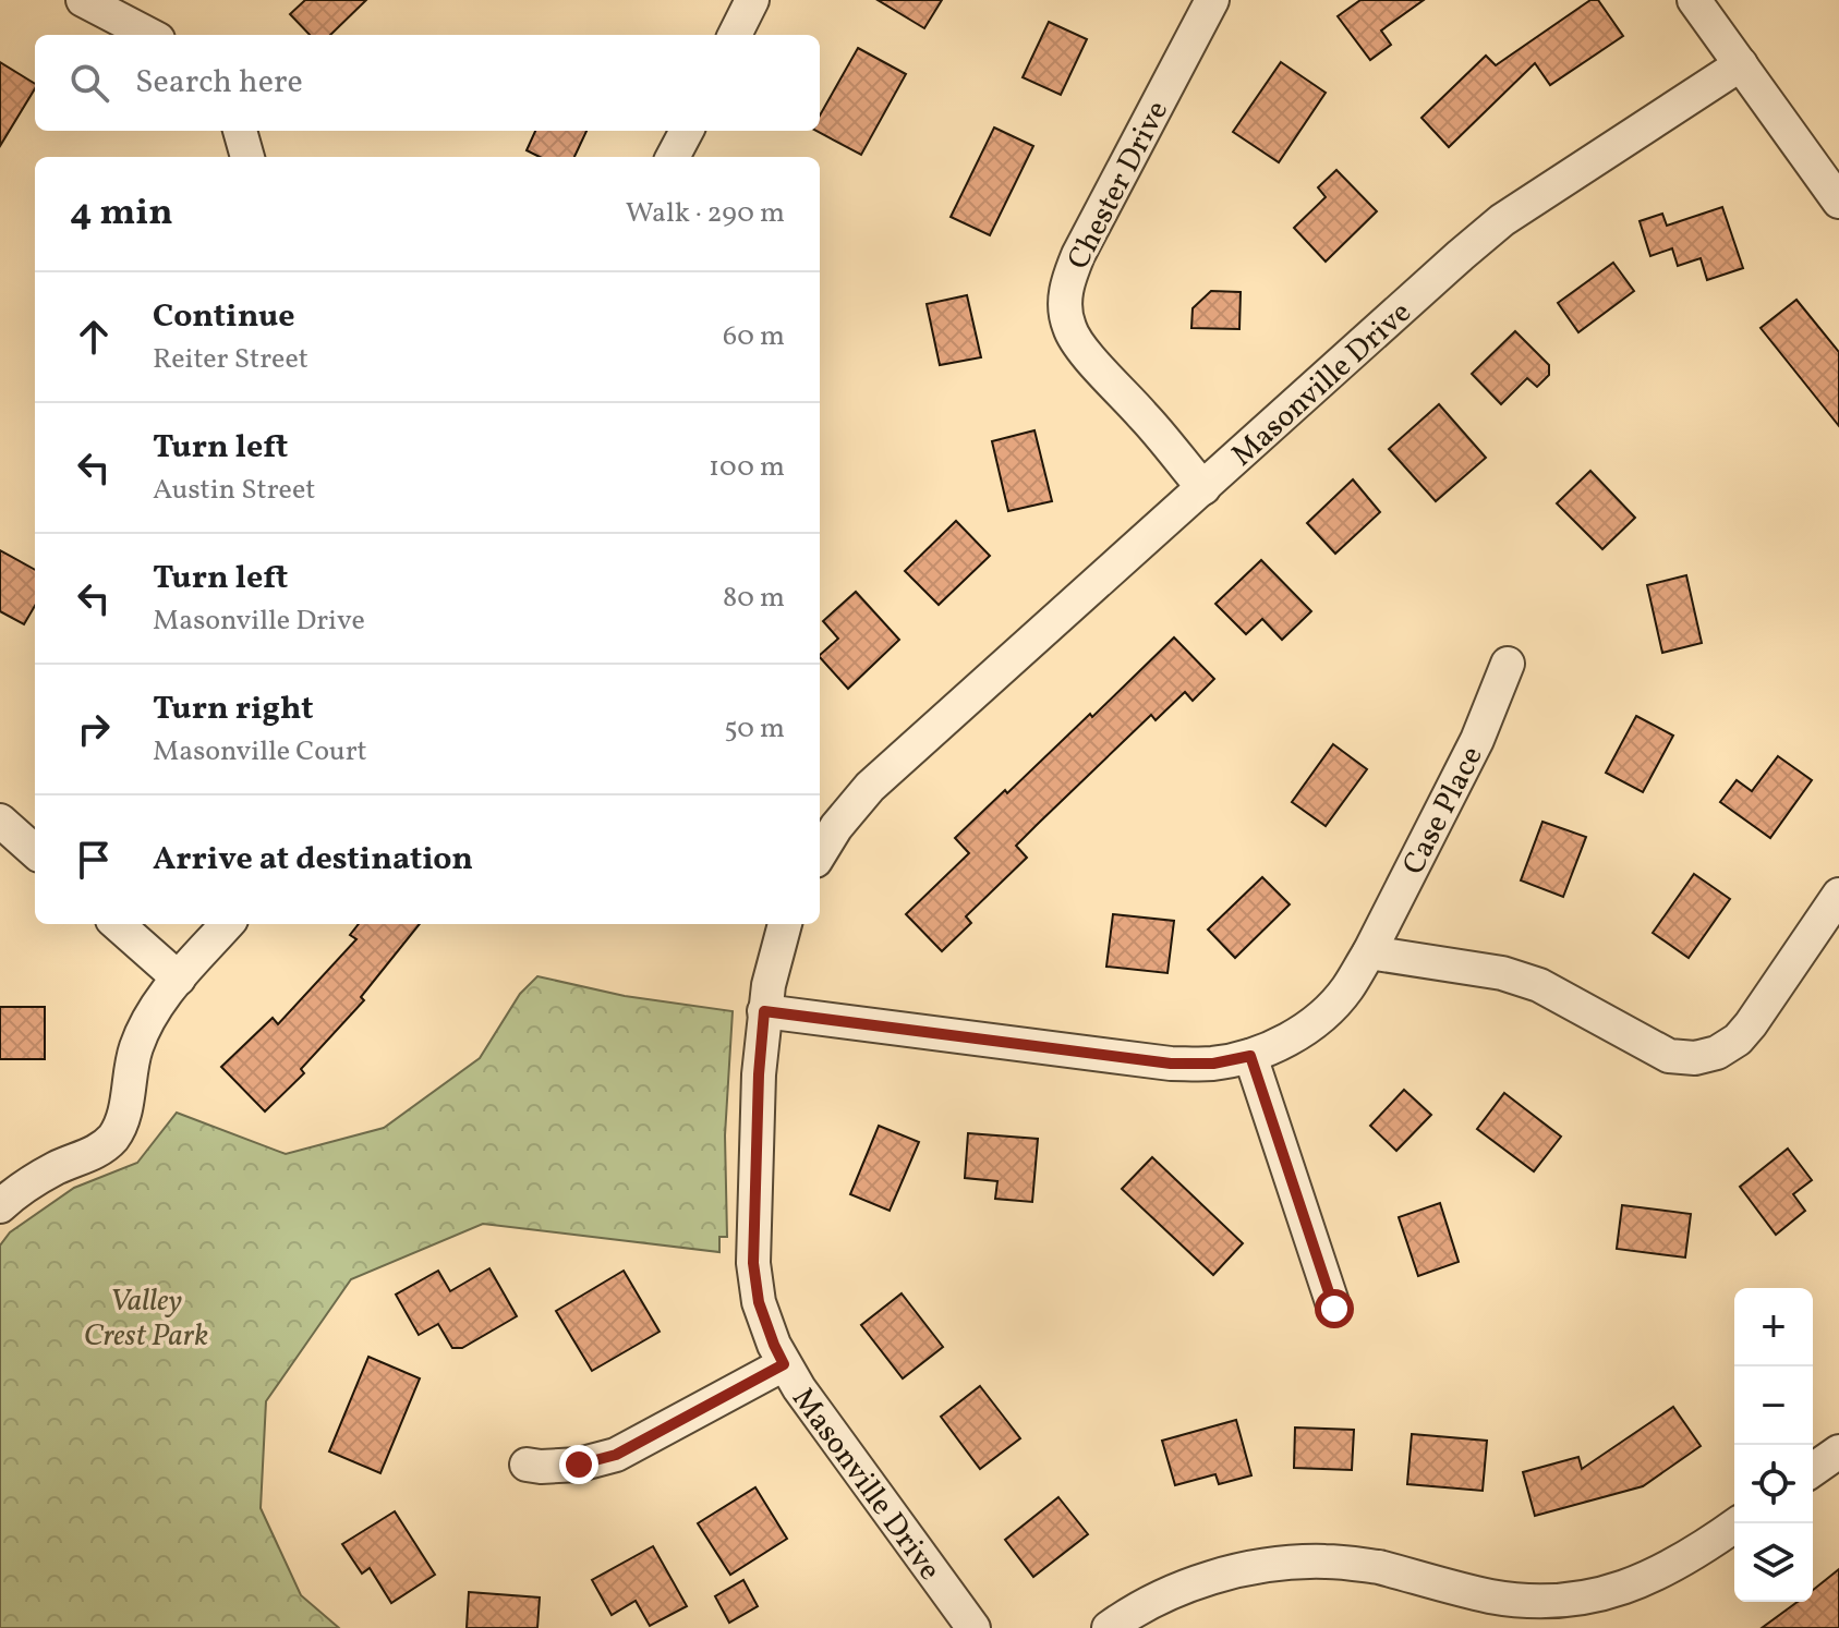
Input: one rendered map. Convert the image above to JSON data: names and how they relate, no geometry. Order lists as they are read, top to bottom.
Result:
{
  "streets": {
    "street": ["Chester Drive", "Masonville Drive", "Case Place"]
  },
  "crossings": [
    ["Chester Drive", "Masonville Drive"],
    ["Masonville Drive", "Case Place"]
  ],
  "parks": ["Valley Crest Park"],
  "page": {
    "search": "Search here",
    "heading": ["4 min", "Walk · 290 m"],
    "list": [
      ["Continue", "Reiter Street", "60 m"],
      ["Turn left", "Austin Street", "100 m"],
      ["Turn left", "Masonville Drive", "80 m"],
      ["Turn right", "Masonville Court", "50 m"],
      "Arrive at destination"
    ],
    "map_buttons": ["+", "−"]
  }
}
